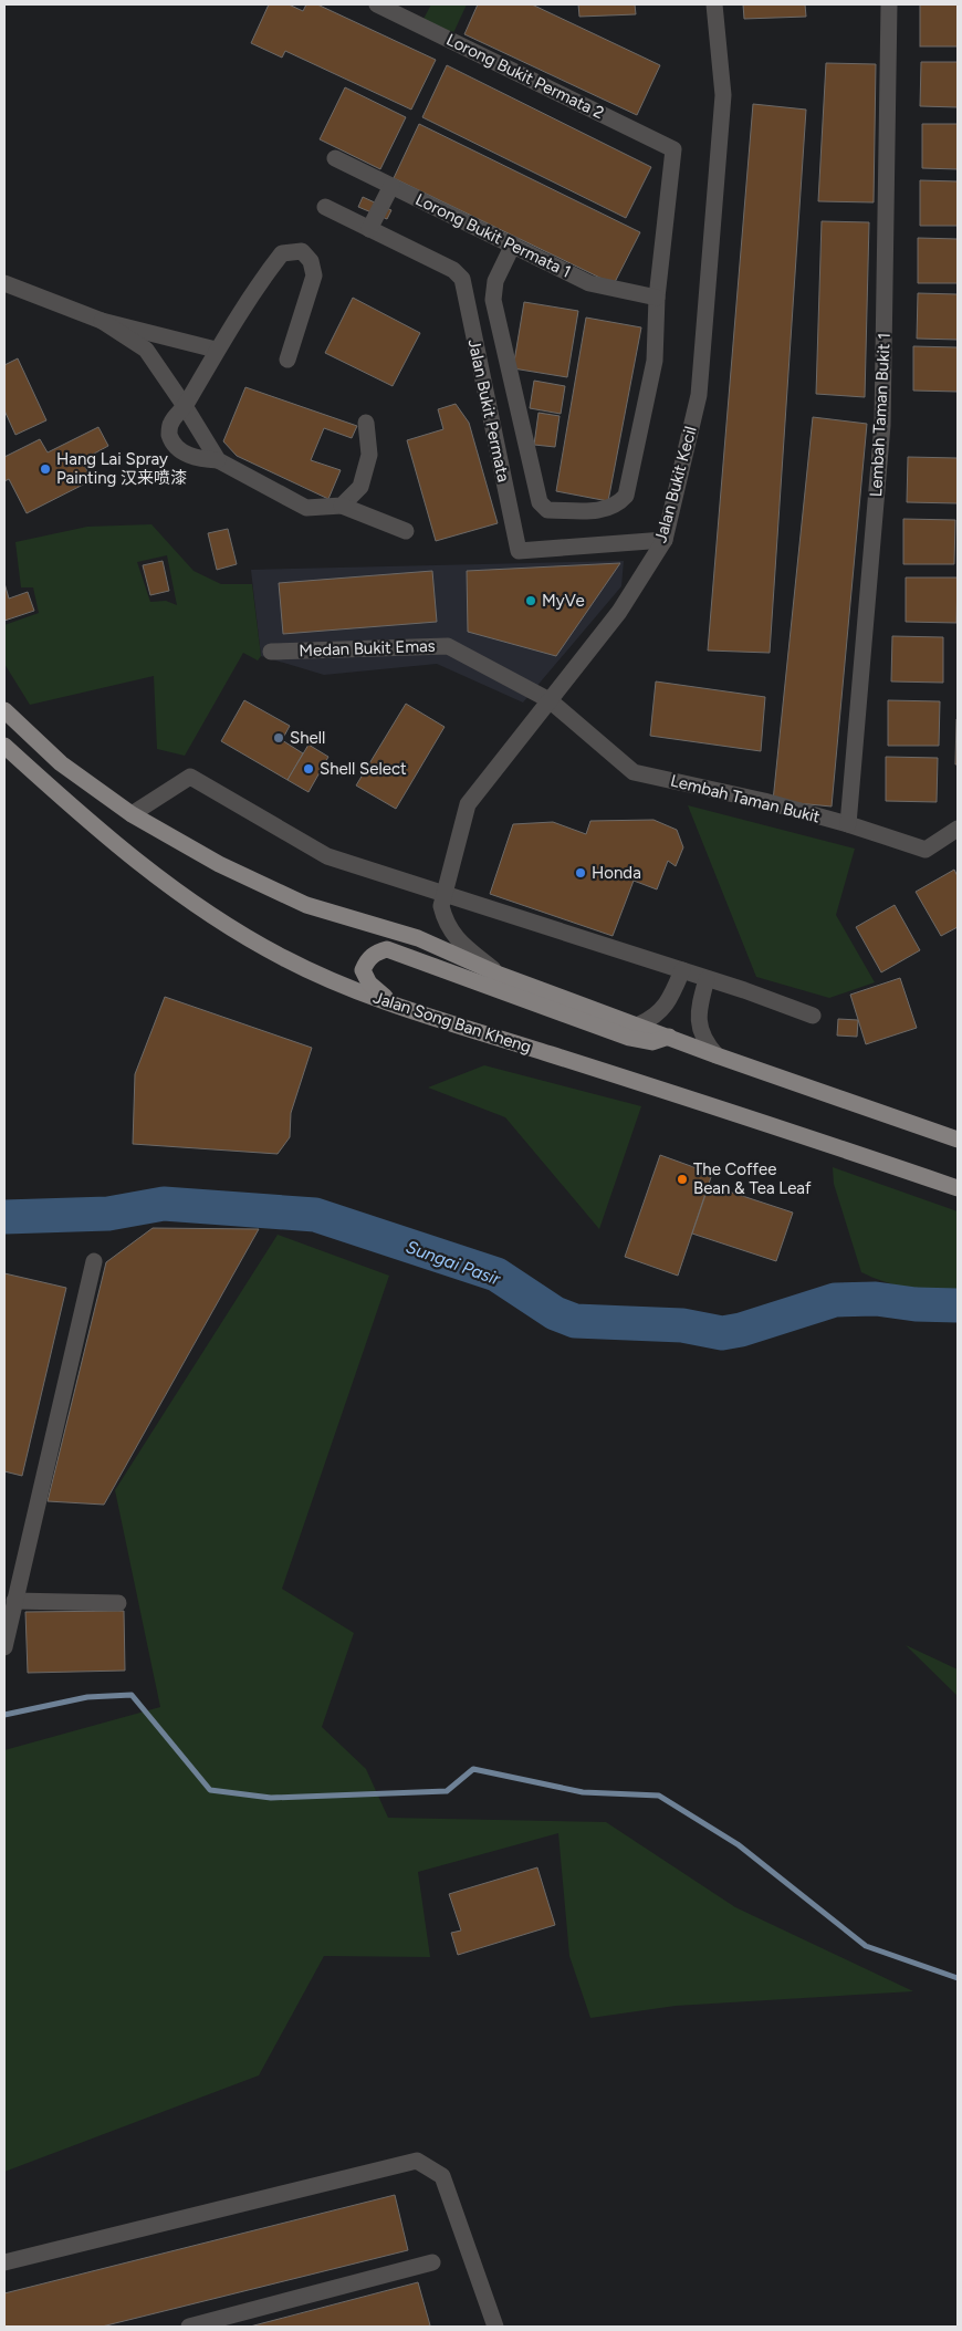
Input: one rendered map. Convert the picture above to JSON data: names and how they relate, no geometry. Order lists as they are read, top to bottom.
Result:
{
  "streets": {
    "main road": ["Jalan Song Ban Kheng"],
    "street": [
      "Lorong Bukit Permata 2",
      "Lorong Bukit Permata 1",
      "Jalan Bukit Permata",
      "Lembah Taman Bukit 1",
      "Jalan Bukit Kecil",
      "Medan Bukit Emas",
      "Lembah Taman Bukit"
    ]
  },
  "crossings": [
    ["Lorong Bukit Permata 2", "Lorong Bukit Permata 1"],
    ["Jalan Bukit Permata", "Jalan Bukit Kecil"],
    ["Lembah Taman Bukit 1", "Lembah Taman Bukit"],
    ["Jalan Bukit Kecil", "Medan Bukit Emas"],
    ["Jalan Bukit Kecil", "Lembah Taman Bukit"],
    ["Medan Bukit Emas", "Lembah Taman Bukit"]
  ],
  "water": ["Sungai Pasir"],
  "places": [
    "Hang Lai Spray Painting 汉来喷漆",
    "MyVe",
    "Shell",
    "Shell Select",
    "Honda",
    "The Coffee Bean & Tea Leaf"
  ]
}
